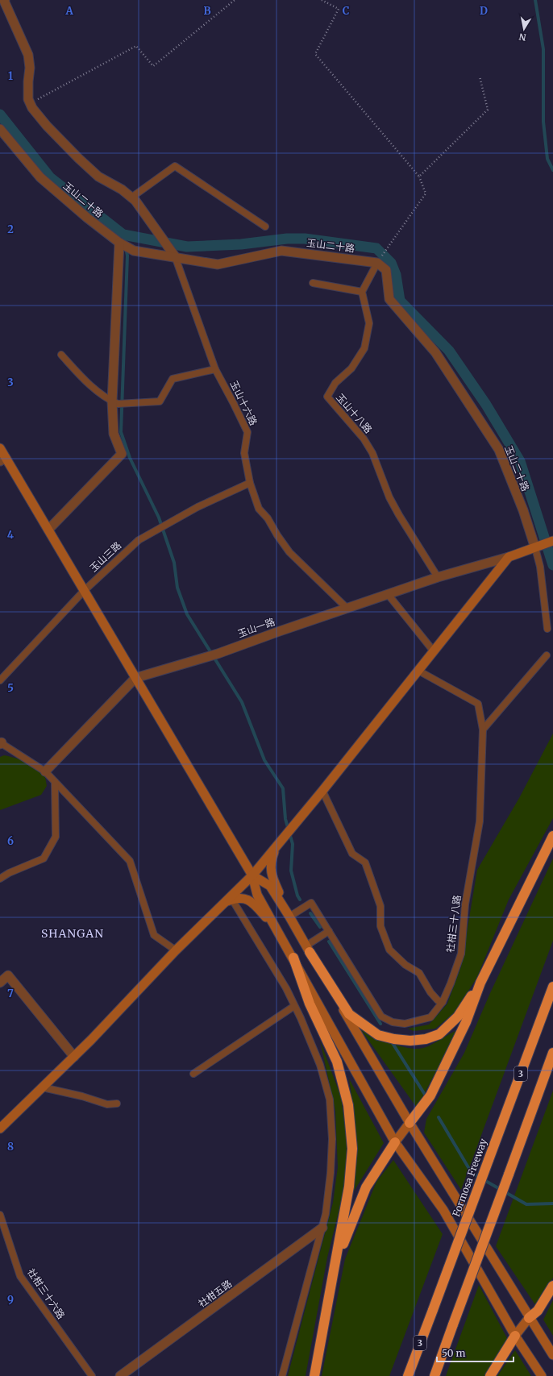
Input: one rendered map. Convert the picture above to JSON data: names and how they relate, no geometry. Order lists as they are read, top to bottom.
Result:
{
  "streets": {
    "highway": ["3", "Formosa Freeway"],
    "street": ["玉山二十路", "玉山一路", "社柑五路"],
    "lane": [
      "玉山十六路",
      "玉山十八路",
      "玉山三路",
      "社柑三十八路",
      "社柑三十六路"
    ]
  },
  "crossings": [
    ["玉山二十路", "玉山十六路"],
    ["玉山十六路", "玉山三路"],
    ["玉山十六路", "玉山一路"],
    ["玉山十八路", "玉山一路"]
  ],
  "districts": ["SHANGAN"],
  "scale_bar": "50 m",
  "north": "bottom",
  "grid": {
    "columns": [
      "A",
      "B",
      "C",
      "D"
    ],
    "rows": [
      "1",
      "2",
      "3",
      "4",
      "5",
      "6",
      "7",
      "8",
      "9"
    ]
  }
}
